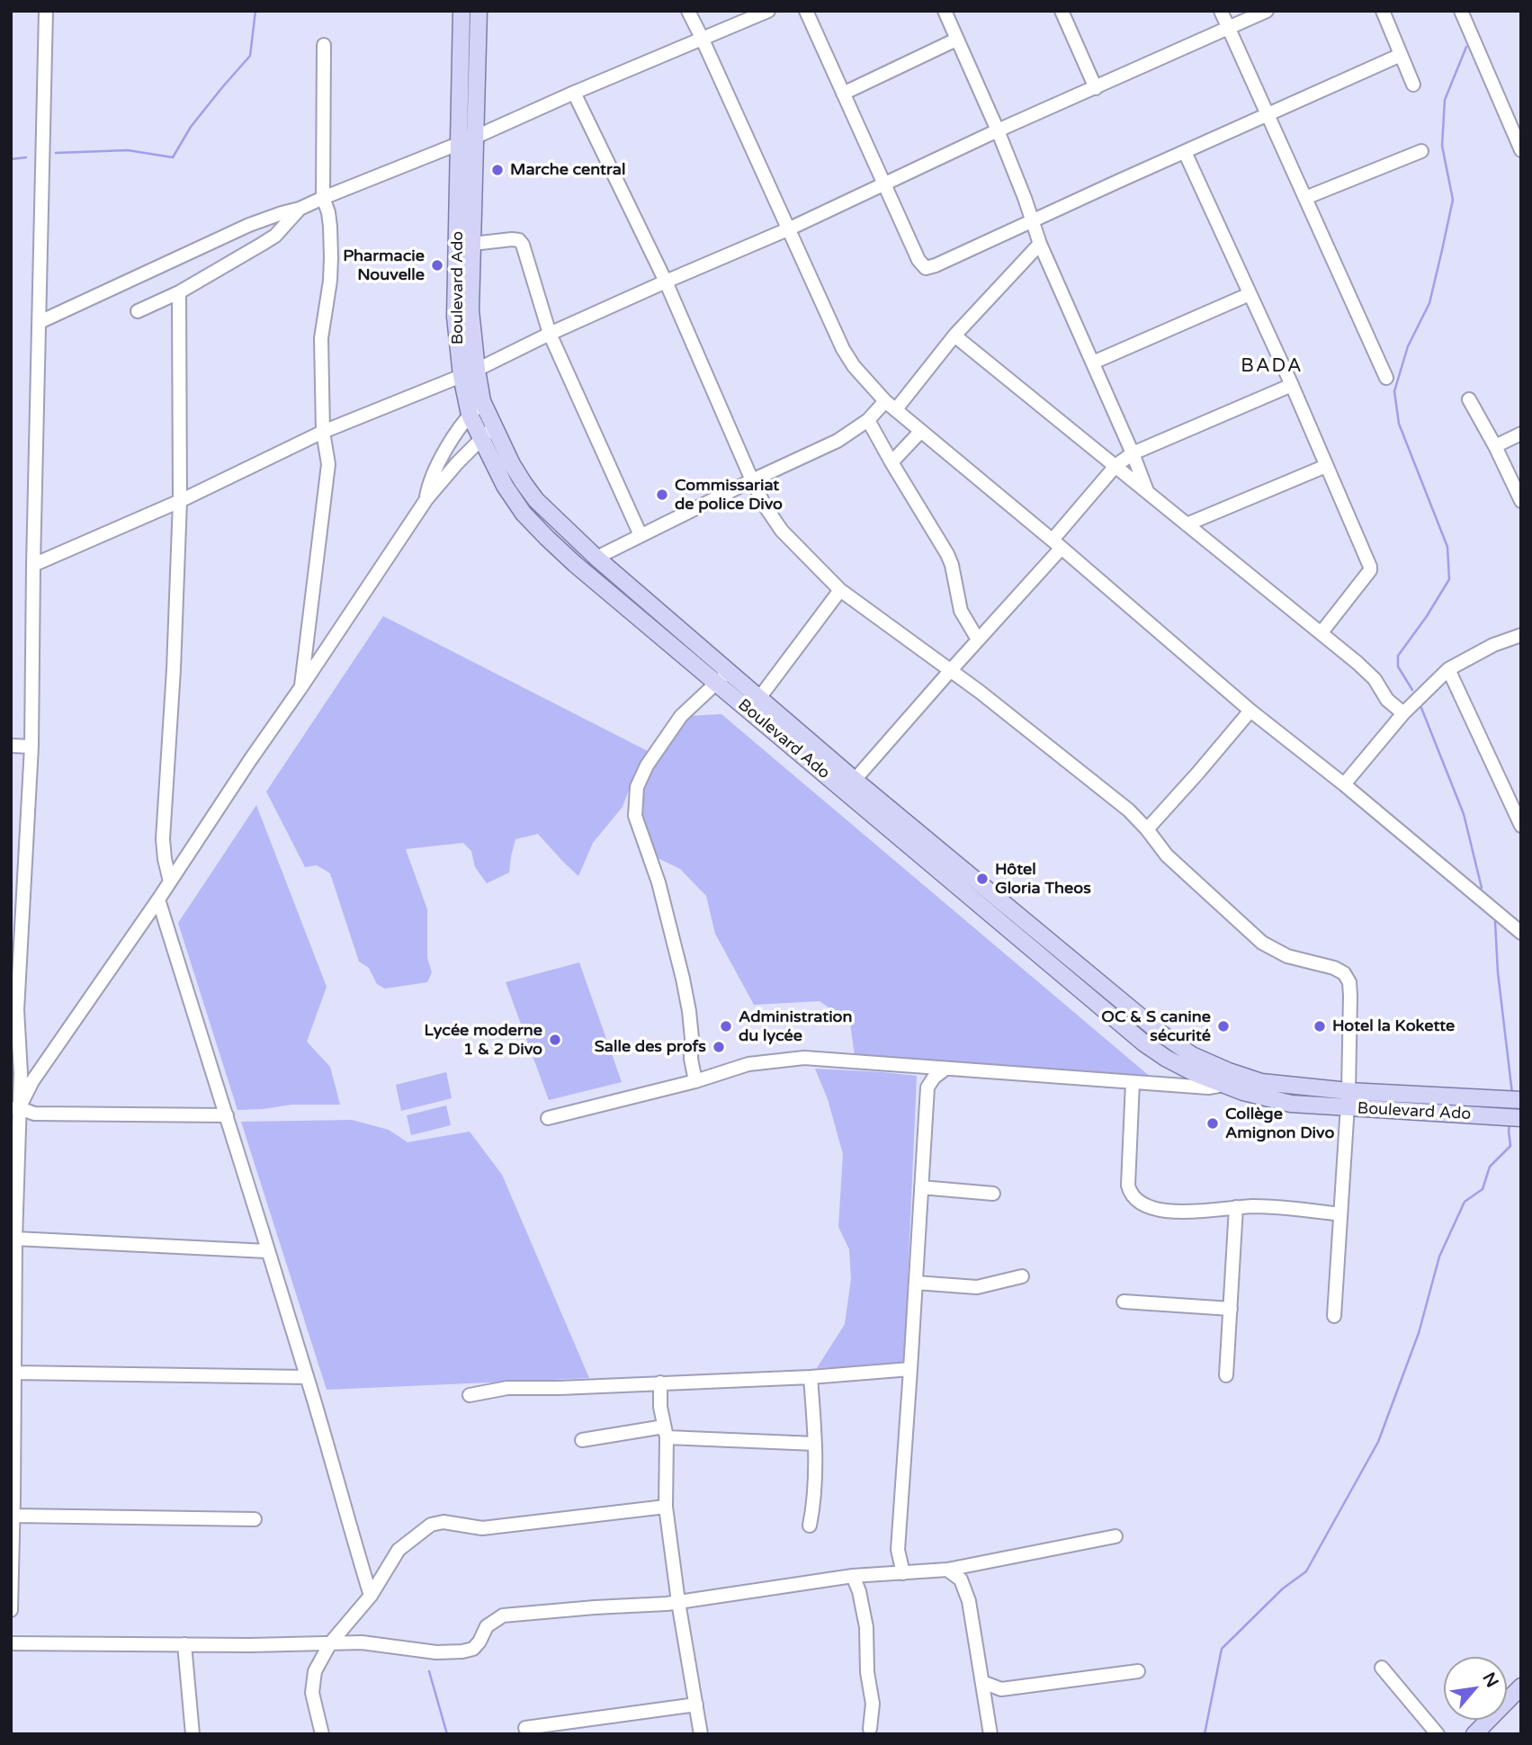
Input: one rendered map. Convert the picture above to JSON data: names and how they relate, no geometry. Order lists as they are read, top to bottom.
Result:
{
  "streets": {
    "main road": ["Boulevard Ado"]
  },
  "districts": ["BADA"],
  "places": [
    "Marche central",
    "Pharmacie Nouvelle",
    "Commissariat de police Divo",
    "Hôtel Gloria Theos",
    "Administration du lycée",
    "OC & S canine sécurité",
    "Hotel la Kokette",
    "Lycée moderne 1 & 2 Divo",
    "Salle des profs",
    "Collège Amignon Divo"
  ],
  "north": "top right"
}
